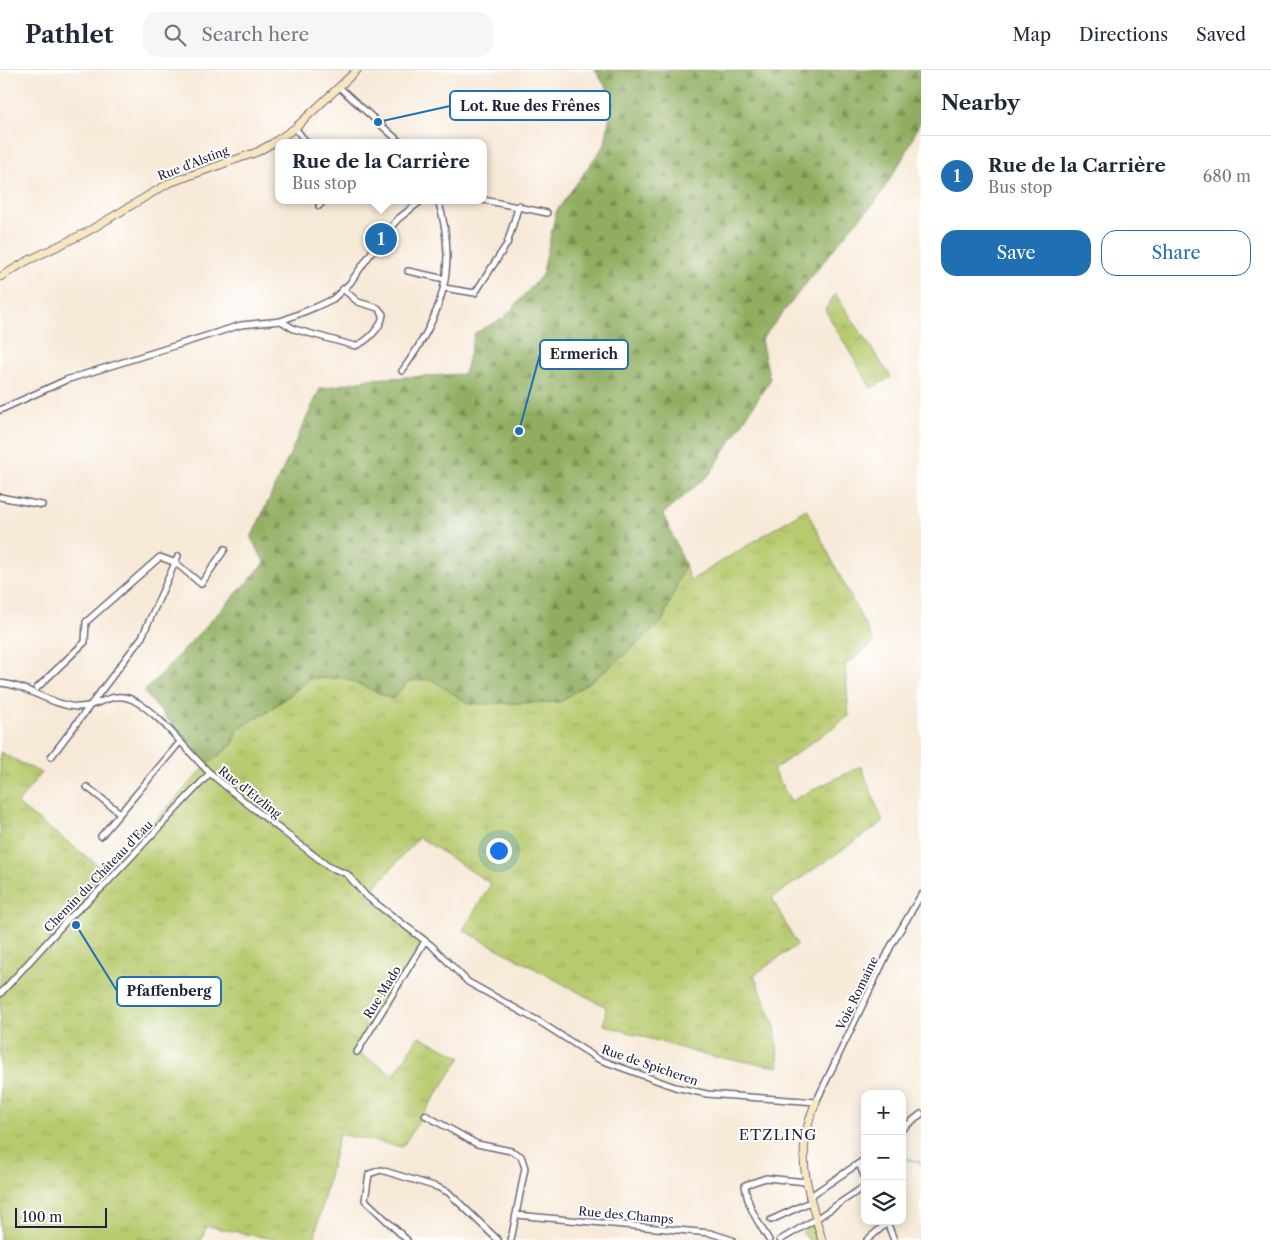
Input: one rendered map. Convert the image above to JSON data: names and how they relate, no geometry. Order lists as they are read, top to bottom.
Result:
{
  "streets": {
    "main road": ["Rue d'Alsting"],
    "street": [
      "Rue d'Etzling",
      "Chemin du Château d'Eau",
      "Rue Mado",
      "Voie Romaine",
      "Rue de Spicheren",
      "Rue des Champs"
    ]
  },
  "crossings": [
    ["Rue d'Etzling", "Chemin du Château d'Eau"],
    ["Rue d'Etzling", "Rue Mado"],
    ["Rue d'Etzling", "Rue de Spicheren"],
    ["Voie Romaine", "Rue de Spicheren"]
  ],
  "districts": ["ETZLING"],
  "places": ["Lot. Rue des Frênes", "Ermerich", "Pfaffenberg"],
  "scale_bar": "100 m",
  "page": {
    "header": "Pathlet",
    "search": "Search here",
    "nav": ["Map", "Directions", "Saved"],
    "heading": "Nearby",
    "list": [
      {
        "mark": "1",
        "name": "Rue de la Carrière",
        "note": "Bus stop",
        "value": "680 m"
      }
    ],
    "popup": ["Rue de la Carrière", "Bus stop"],
    "buttons": ["Save", "Share"],
    "pins": "1",
    "map_buttons": ["+", "−"],
    "scale": "100 m"
  }
}
